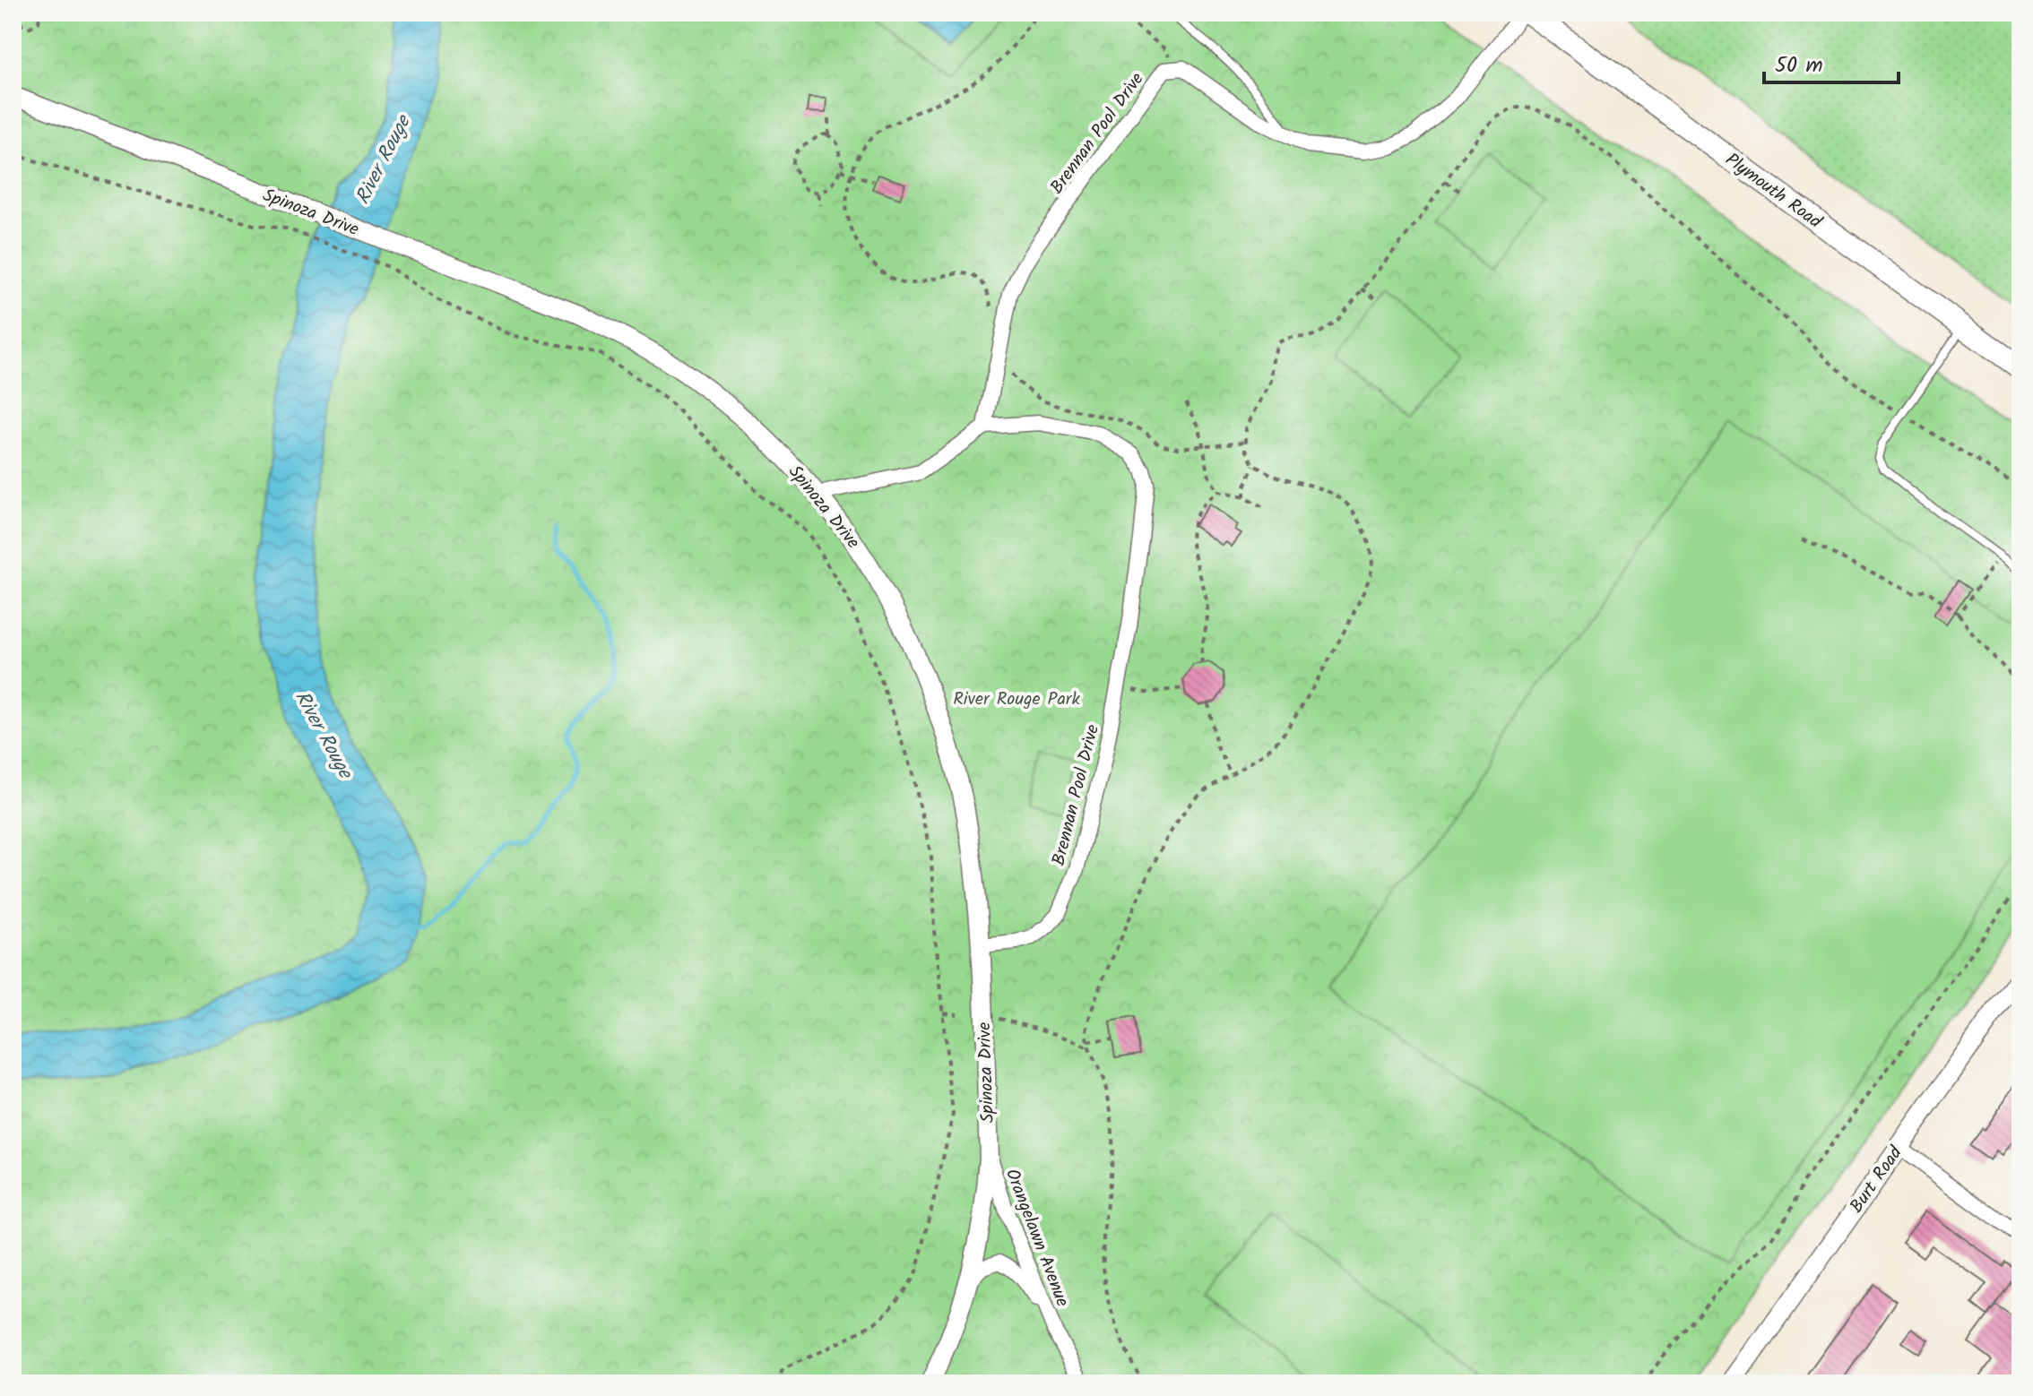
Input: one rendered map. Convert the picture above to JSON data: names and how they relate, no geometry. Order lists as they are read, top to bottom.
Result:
{
  "streets": {
    "main road": ["Plymouth Road"],
    "street": [
      "Brennan Pool Drive",
      "Spinoza Drive",
      "Burt Road",
      "Orangelawn Avenue"
    ]
  },
  "crossings": [
    ["Brennan Pool Drive", "Spinoza Drive"],
    ["Spinoza Drive", "Orangelawn Avenue"]
  ],
  "water": ["River Rouge"],
  "parks": ["River Rouge Park"],
  "scale_bar": "50 m"
}
